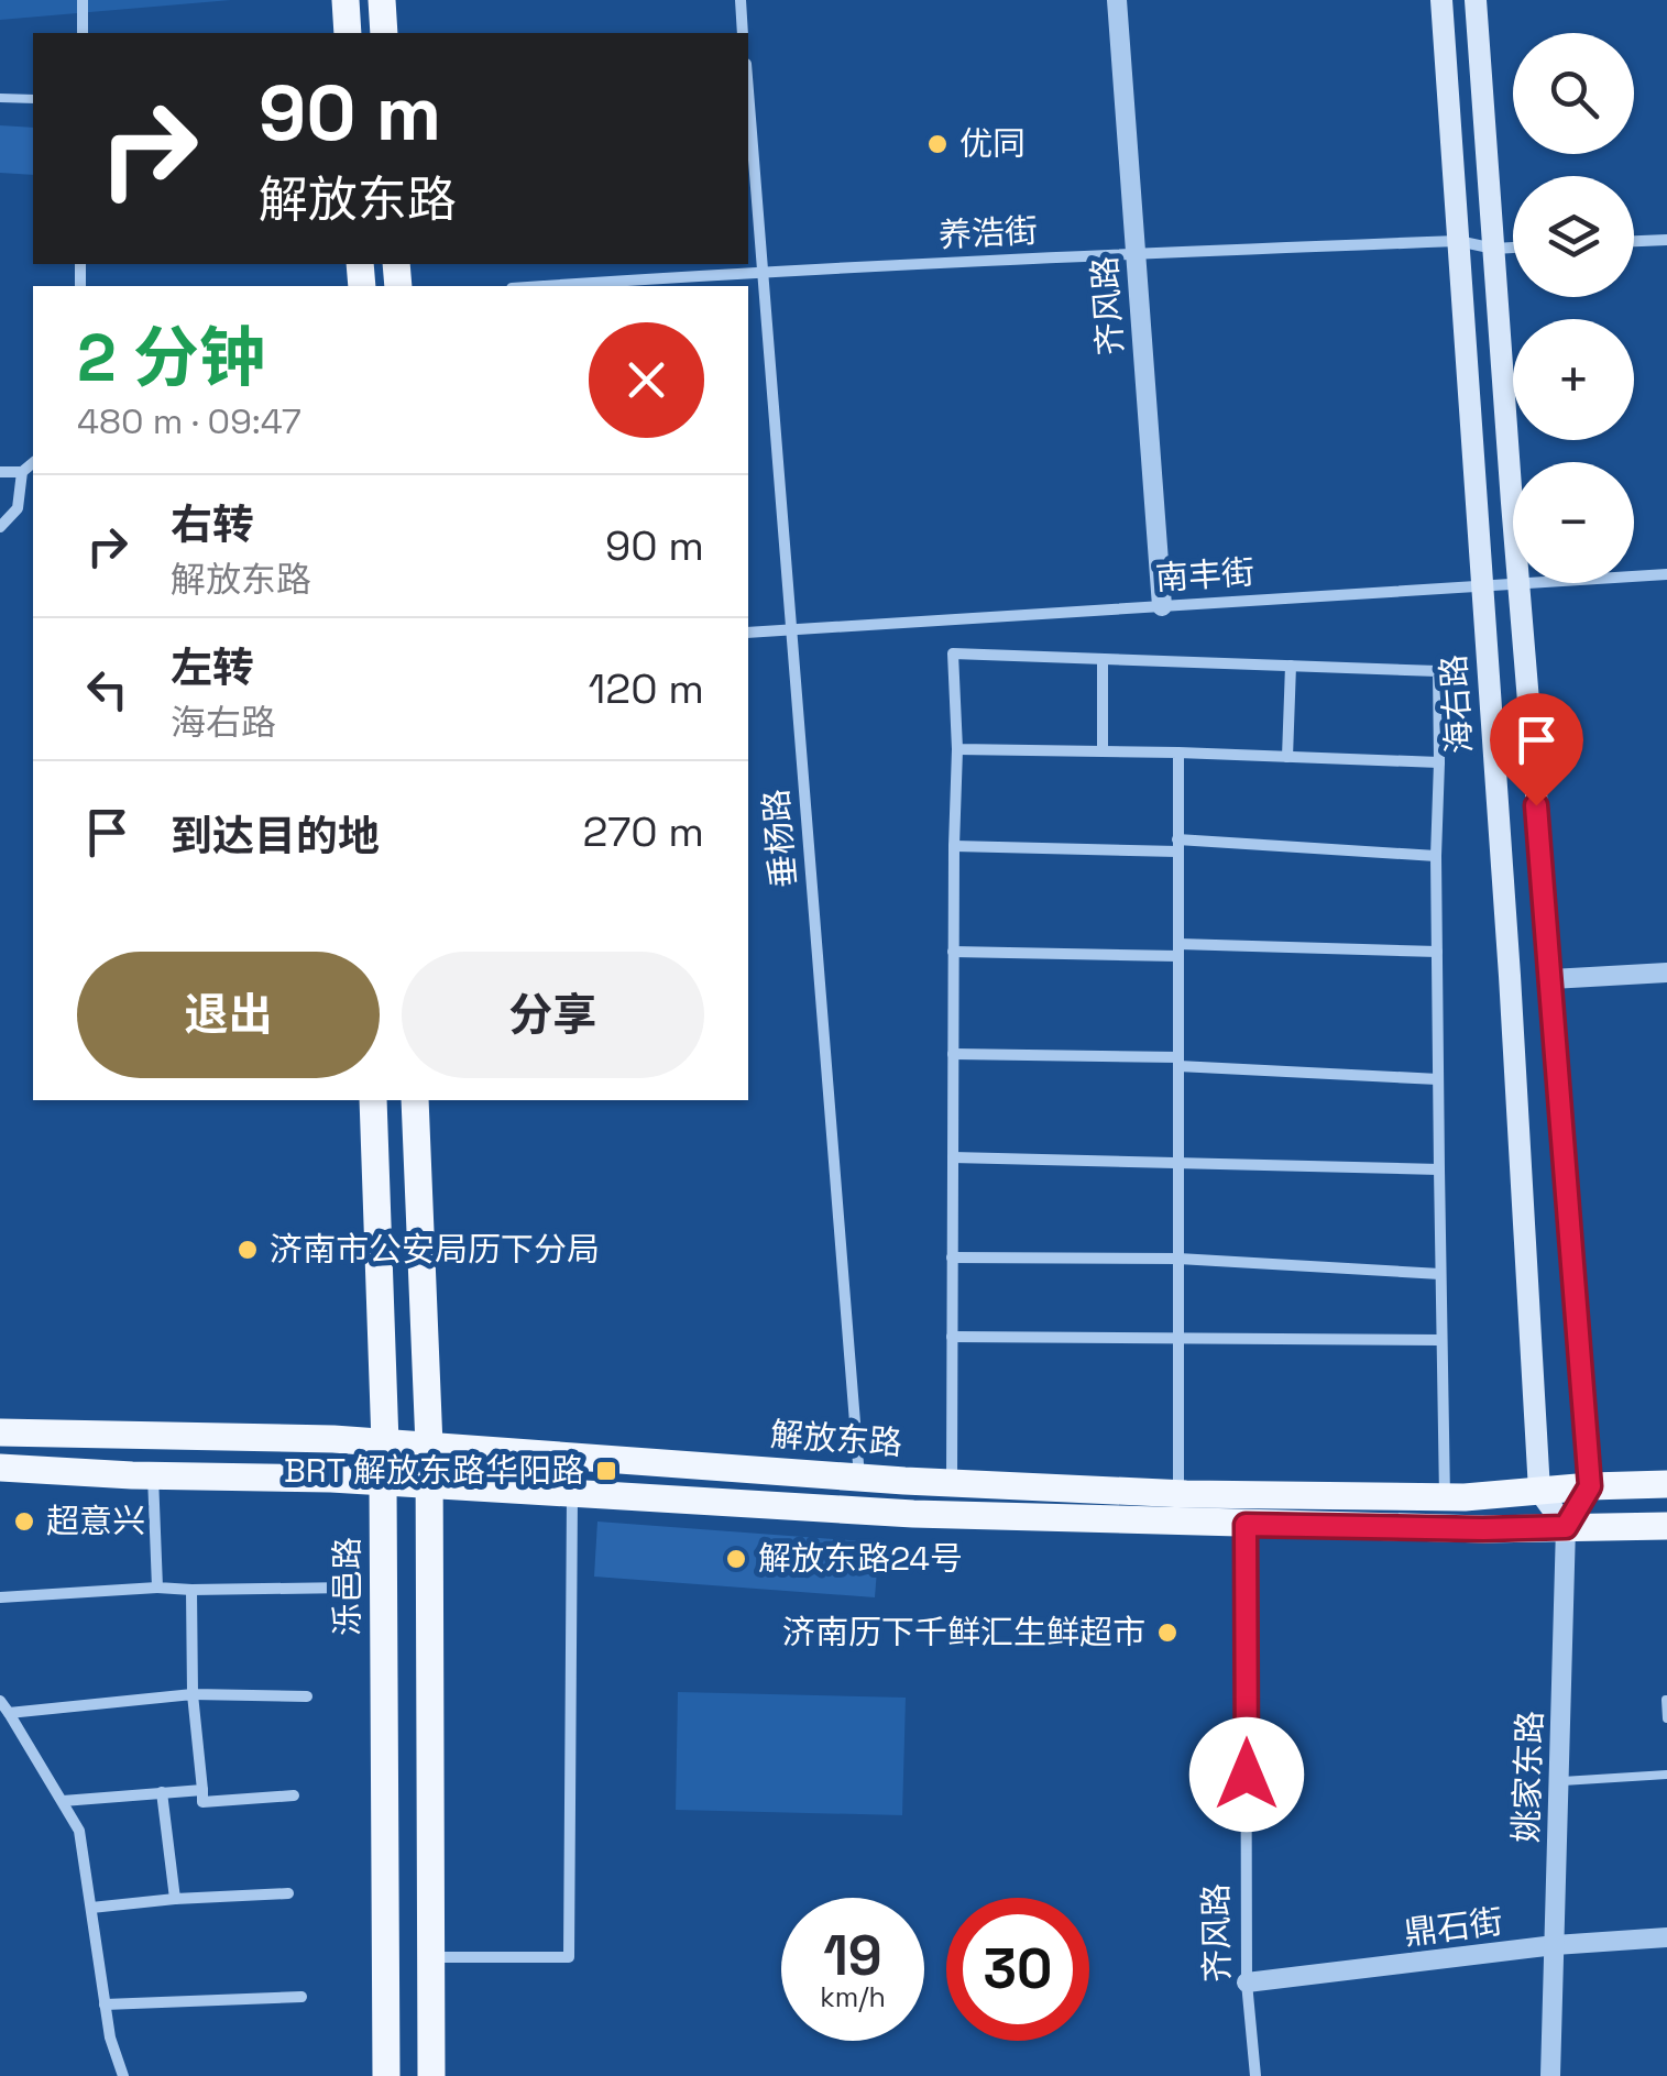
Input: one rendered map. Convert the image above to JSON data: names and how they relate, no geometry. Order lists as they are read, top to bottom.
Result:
{
  "streets": {
    "main road": ["海右路", "解放东路", "泺邑路"],
    "street": [
      "养浩街",
      "齐风路",
      "南丰街",
      "垂杨路",
      "姚家东路",
      "鼎石街"
    ]
  },
  "crossings": [
    ["养浩街", "齐风路"],
    ["养浩街", "海右路"],
    ["养浩街", "垂杨路"],
    ["齐风路", "南丰街"],
    ["齐风路", "鼎石街"],
    ["南丰街", "海右路"],
    ["南丰街", "垂杨路"],
    ["海右路", "解放东路"],
    ["垂杨路", "解放东路"],
    ["解放东路", "泺邑路"],
    ["解放东路", "姚家东路"],
    ["姚家东路", "鼎石街"]
  ],
  "places": {
    "other": [
      "优同",
      "济南市公安局历下分局",
      "超意兴",
      "解放东路24号",
      "济南历下千鲜汇生鲜超市"
    ],
    "transit": ["BRT 解放东路华阳路"]
  },
  "page": {
    "map_buttons": ["+", "−"],
    "turn": ["90 m", "解放东路"],
    "heading": ["2 分钟", "480 m · 09:47"],
    "list": [
      {
        "name": "右转",
        "note": "解放东路",
        "value": "90 m"
      },
      {
        "name": "左转",
        "note": "海右路",
        "value": "120 m"
      },
      {
        "name": "到达目的地",
        "value": "270 m"
      }
    ],
    "buttons": ["退出", "分享"],
    "speed": "19 km/h",
    "limit": "30"
  }
}
